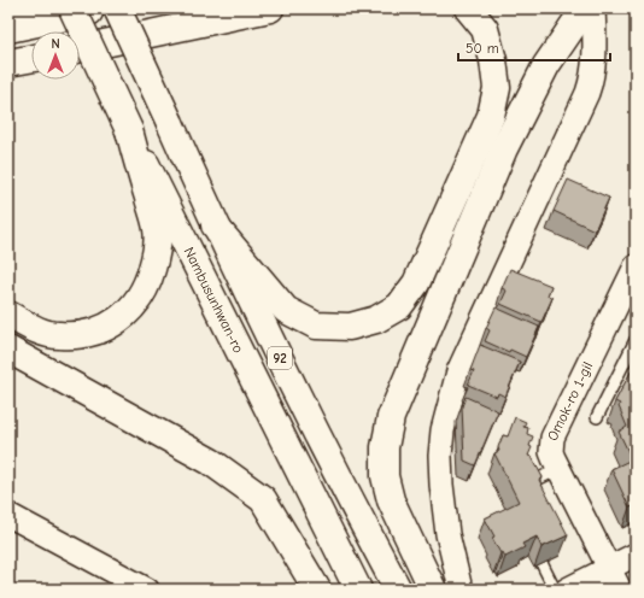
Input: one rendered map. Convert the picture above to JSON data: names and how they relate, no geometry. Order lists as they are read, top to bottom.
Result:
{
  "streets": {
    "main road": ["Nambusunhwan-ro", "92"],
    "street": ["Omok-ro 1-gil"]
  },
  "scale_bar": "50 m",
  "north": "top"
}
